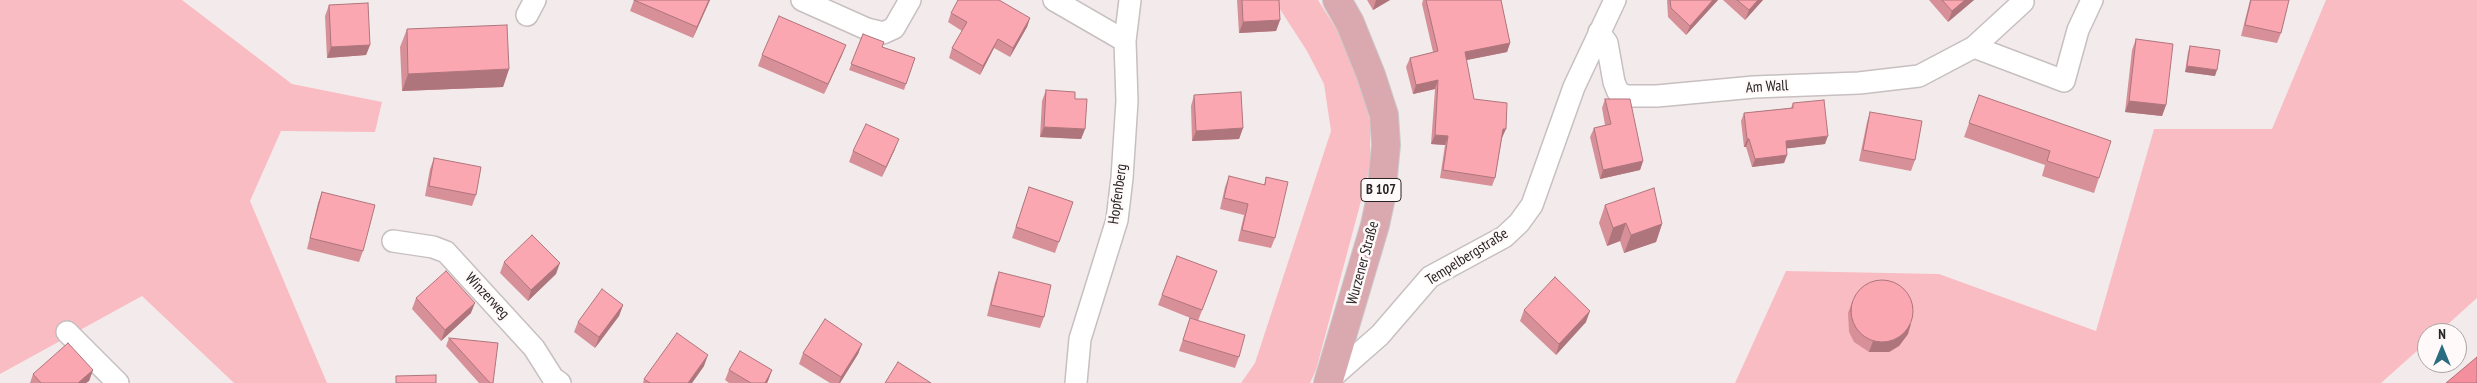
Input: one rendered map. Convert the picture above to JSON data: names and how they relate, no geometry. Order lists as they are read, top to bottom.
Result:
{
  "streets": {
    "main road": ["B 107", "Wurzener Straße"],
    "street": [
      "Am Wall",
      "Hopfenberg",
      "Tempelbergstraße",
      "Winzerweg"
    ]
  },
  "crossings": [
    ["Am Wall", "Tempelbergstraße"],
    ["Tempelbergstraße", "Wurzener Straße"]
  ],
  "north": "top"
}
